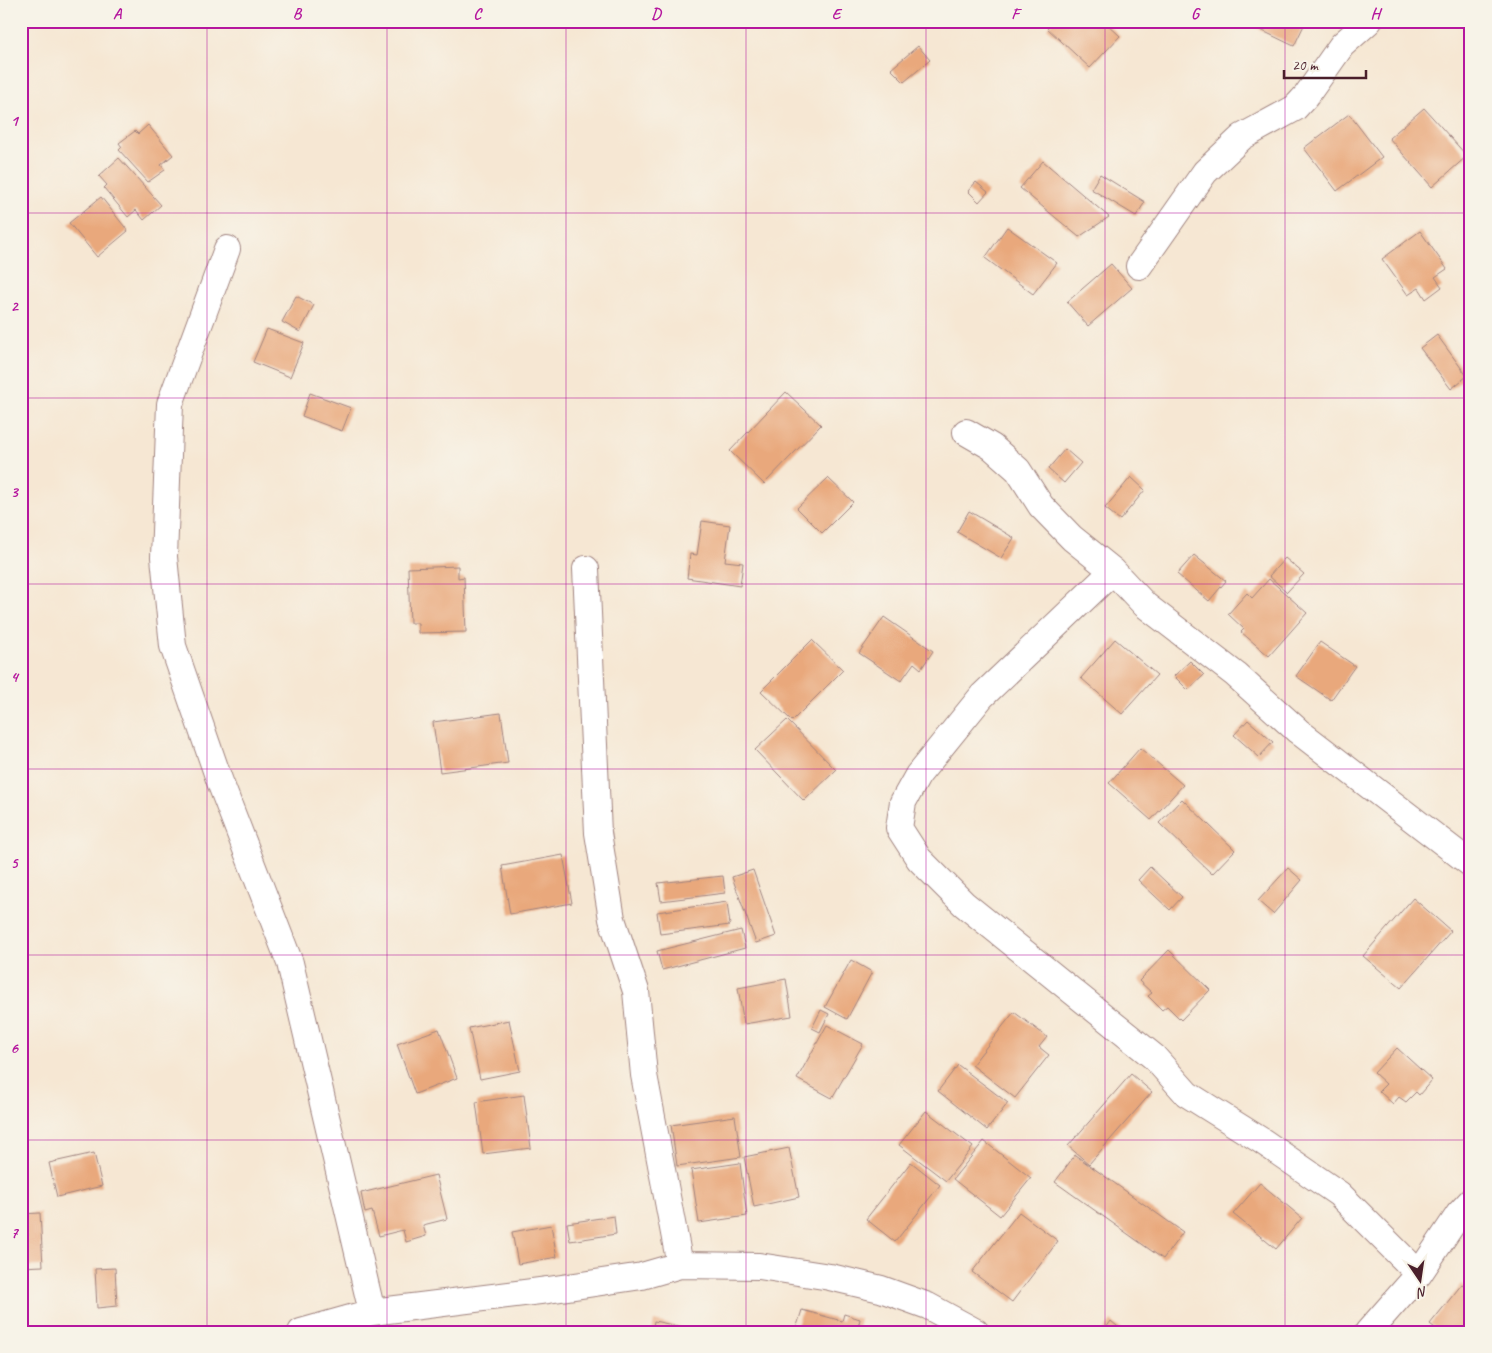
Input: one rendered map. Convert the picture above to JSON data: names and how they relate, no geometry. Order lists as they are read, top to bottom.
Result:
{
  "scale_bar": "20 m",
  "north": "bottom",
  "grid": {
    "columns": [
      "A",
      "B",
      "C",
      "D",
      "E",
      "F",
      "G",
      "H"
    ],
    "rows": [
      "1",
      "2",
      "3",
      "4",
      "5",
      "6",
      "7"
    ]
  }
}
